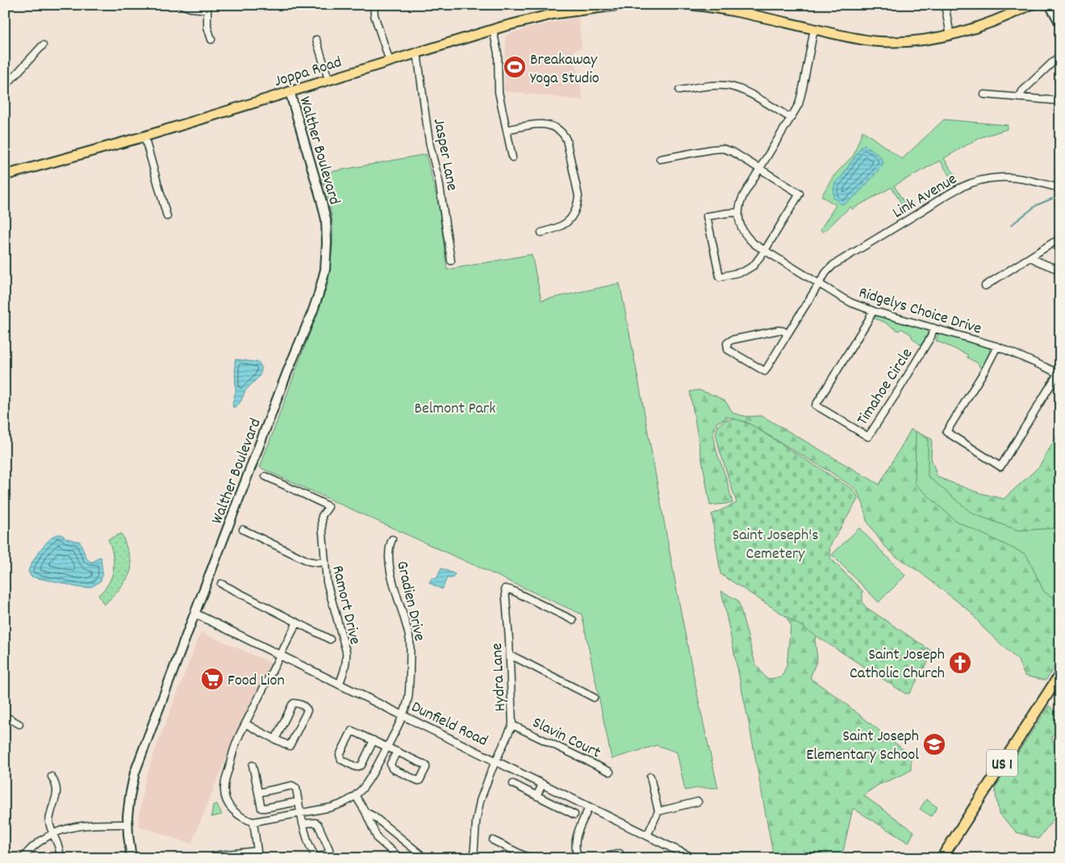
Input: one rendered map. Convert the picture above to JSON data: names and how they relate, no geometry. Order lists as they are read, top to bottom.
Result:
{
  "streets": {
    "highway": ["US 1"],
    "main road": ["Joppa Road", "Walther Boulevard"],
    "street": [
      "Jasper Lane",
      "Link Avenue",
      "Ridgelys Choice Drive",
      "Timahoe Circle",
      "Gradien Drive",
      "Ramort Drive",
      "Hydra Lane",
      "Dunfield Road",
      "Slavin Court"
    ]
  },
  "crossings": [
    ["Joppa Road", "Walther Boulevard"],
    ["Joppa Road", "Jasper Lane"],
    ["Walther Boulevard", "Dunfield Road"],
    ["Link Avenue", "Ridgelys Choice Drive"],
    ["Ridgelys Choice Drive", "Timahoe Circle"],
    ["Gradien Drive", "Dunfield Road"],
    ["Ramort Drive", "Dunfield Road"],
    ["Hydra Lane", "Dunfield Road"],
    ["Hydra Lane", "Slavin Court"]
  ],
  "parks": ["Belmont Park", "Saint Joseph's Cemetery"],
  "places": {
    "sports": ["Breakaway Yoga Studio"],
    "church": ["Saint Joseph Catholic Church"],
    "supermarket": ["Food Lion"],
    "school or university": ["Saint Joseph Elementary School"]
  }
}
